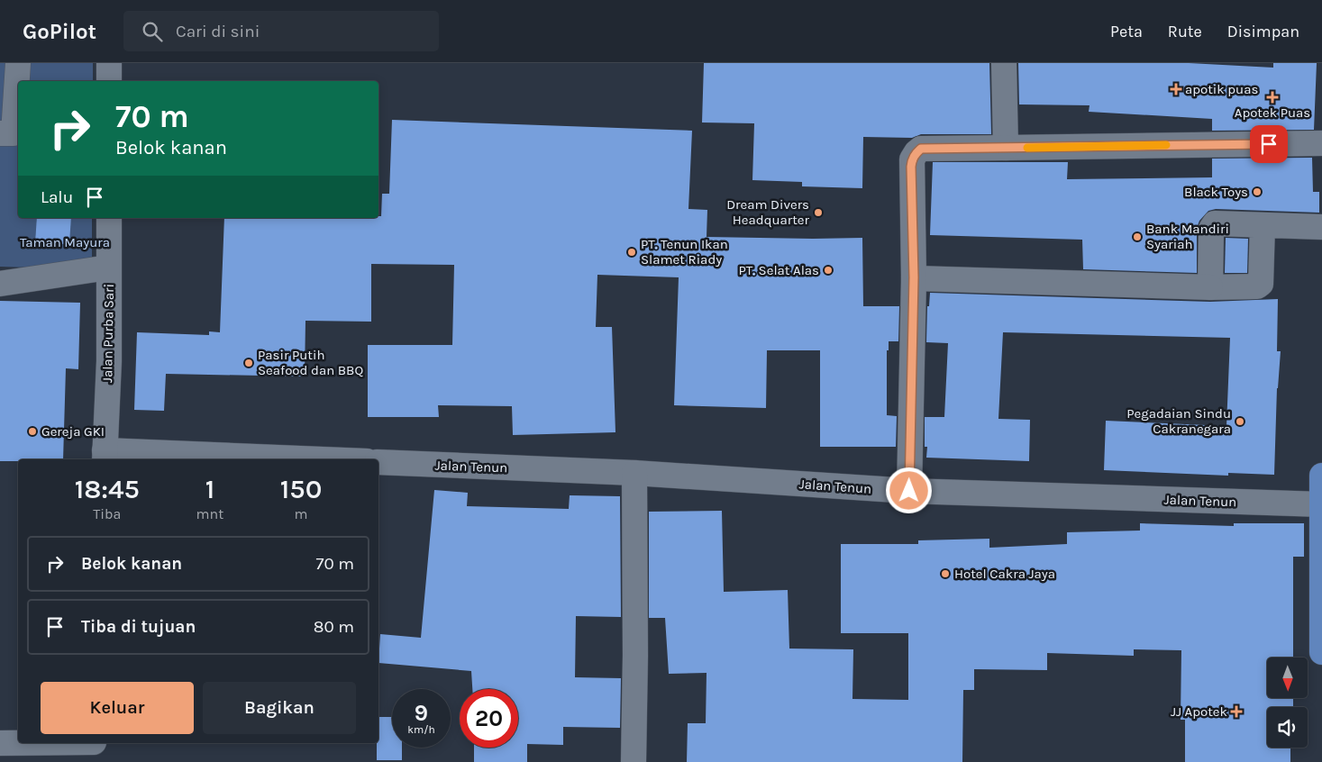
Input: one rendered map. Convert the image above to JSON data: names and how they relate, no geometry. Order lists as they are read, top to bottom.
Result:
{
  "streets": {
    "street": ["Jalan Purba Sari", "Jalan Tenun"]
  },
  "parks": ["Taman Mayura"],
  "places": {
    "health": ["apotik puas", "Apotek Puas", "JJ Apotek"],
    "other": [
      "Black Toys",
      "Dream Divers Headquarter",
      "Bank Mandiri Syariah",
      "PT. Tenun Ikan Slamet Riady",
      "PT. Selat Alas",
      "Pasir Putih Seafood dan BBQ",
      "Pegadaian Sindu Cakranegara",
      "Gereja GKI",
      "Hotel Cakra Jaya"
    ]
  },
  "north": "bottom",
  "page": {
    "header": "GoPilot",
    "search": "Cari di sini",
    "nav": ["Peta", "Rute", "Disimpan"],
    "turn": ["70 m", "Belok kanan"],
    "then": "Lalu",
    "eta": [
      "18:45",
      "Tiba",
      "1",
      "mnt",
      "150",
      "m"
    ],
    "list": [
      {
        "name": "Belok kanan",
        "value": "70 m"
      },
      {
        "name": "Tiba di tujuan",
        "value": "80 m"
      }
    ],
    "buttons": ["Keluar", "Bagikan"],
    "speed": "9 km/h",
    "limit": "20"
  }
}
